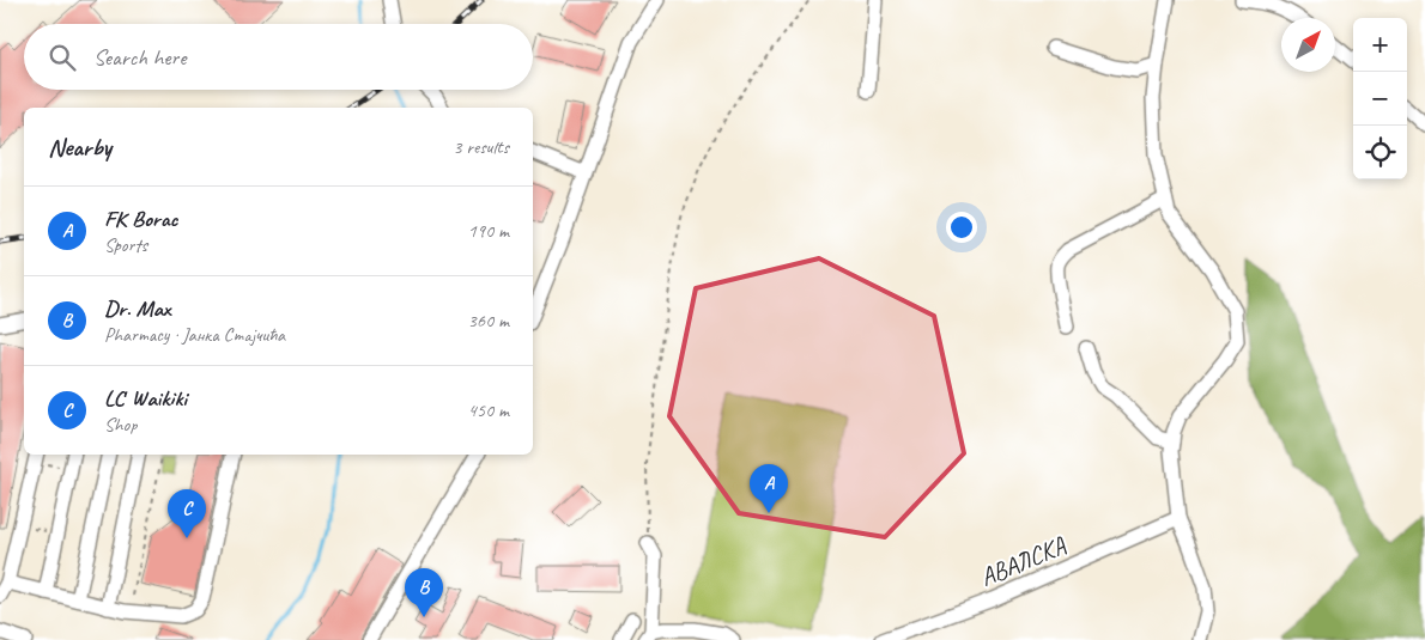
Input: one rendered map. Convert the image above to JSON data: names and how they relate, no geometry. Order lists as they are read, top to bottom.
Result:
{
  "streets": {
    "street": ["АВАЛСКА"]
  },
  "north": "top right",
  "page": {
    "map_buttons": ["+", "−"],
    "search": "Search here",
    "heading": ["Nearby", "3 results"],
    "list": [
      {
        "mark": "A",
        "name": "FK Borac",
        "note": "Sports",
        "value": "190 m"
      },
      {
        "mark": "B",
        "name": "Dr. Max",
        "note": "Pharmacy · Јанка Стајчића",
        "value": "360 m"
      },
      {
        "mark": "C",
        "name": "LC Waikiki",
        "note": "Shop",
        "value": "450 m"
      }
    ],
    "pins": ["A", "C", "B"]
  }
}
